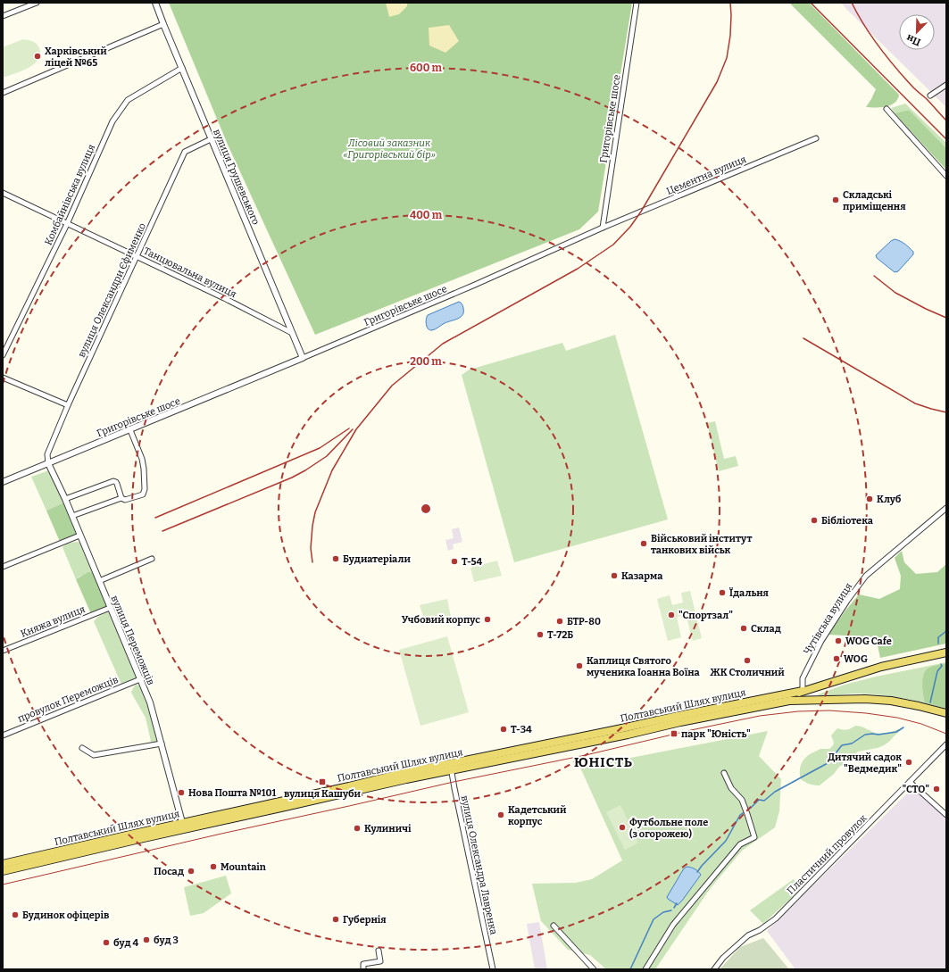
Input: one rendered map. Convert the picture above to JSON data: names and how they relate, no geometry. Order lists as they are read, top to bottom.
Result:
{
  "streets": {
    "main road": ["Полтавський Шлях вулиця"],
    "street": [
      "Григорівське шосе",
      "Цементна вулиця",
      "вулиця Грушевського",
      "Комбайнівська вулиця",
      "Танцювальна вулиця",
      "вулиця Олександри Єфименко",
      "Чутівська вулиця",
      "Княжа вулиця",
      "вулиця Переможців",
      "провулок Переможців",
      "Пластичний провулок",
      "вулиця Олександра Лавренка"
    ]
  },
  "crossings": [
    ["Григорівське шосе", "Цементна вулиця"],
    ["Григорівське шосе", "вулиця Грушевського"],
    ["Григорівське шосе", "вулиця Олександри Єфименко"],
    ["Григорівське шосе", "вулиця Переможців"],
    ["вулиця Грушевського", "Комбайнівська вулиця"],
    ["вулиця Грушевського", "Танцювальна вулиця"],
    ["вулиця Грушевського", "вулиця Олександри Єфименко"],
    ["Комбайнівська вулиця", "Танцювальна вулиця"],
    ["Танцювальна вулиця", "вулиця Олександри Єфименко"],
    ["вулиця Олександри Єфименко", "вулиця Переможців"],
    ["Чутівська вулиця", "Полтавський Шлях вулиця"],
    ["Княжа вулиця", "вулиця Переможців"],
    ["вулиця Переможців", "провулок Переможців"],
    ["вулиця Переможців", "Полтавський Шлях вулиця"],
    ["Полтавський Шлях вулиця", "вулиця Олександра Лавренка"]
  ],
  "districts": ["ЮНІСТЬ"],
  "parks": ["Лісовий заказник «Григорівський бір»"],
  "places": {
    "other": [
      "Харківський ліцей №65",
      "Складські приміщення",
      "Клуб",
      "Бібліотека",
      "Військовий інститут танкових військ",
      "Будиатеріали",
      "Т-54",
      "Казарма",
      "Їдальня",
      "\"Спортзал\"",
      "Учбовий корпус",
      "БТР-80",
      "Склад",
      "Т-72Б",
      "WOG Cafe",
      "WOG",
      "ЖК Столичний",
      "Каплиця Святого мученика Іоанна Воїна",
      "T-34",
      "Дитячий садок \"Ведмедик\"",
      "\"СТО\"",
      "Нова Пошта №101",
      "Кадетський корпус",
      "Футбольне поле (з огорожею)",
      "Кулиничі",
      "Mountain",
      "Посад",
      "Будинок офіцерів",
      "Губернія",
      "буд 3",
      "буд 4"
    ],
    "transit": ["парк \"Юність\"", "вулиця Кашуби"]
  },
  "north": "bottom left",
  "rings": ["600 m", "400 m", "200 m"]
}
